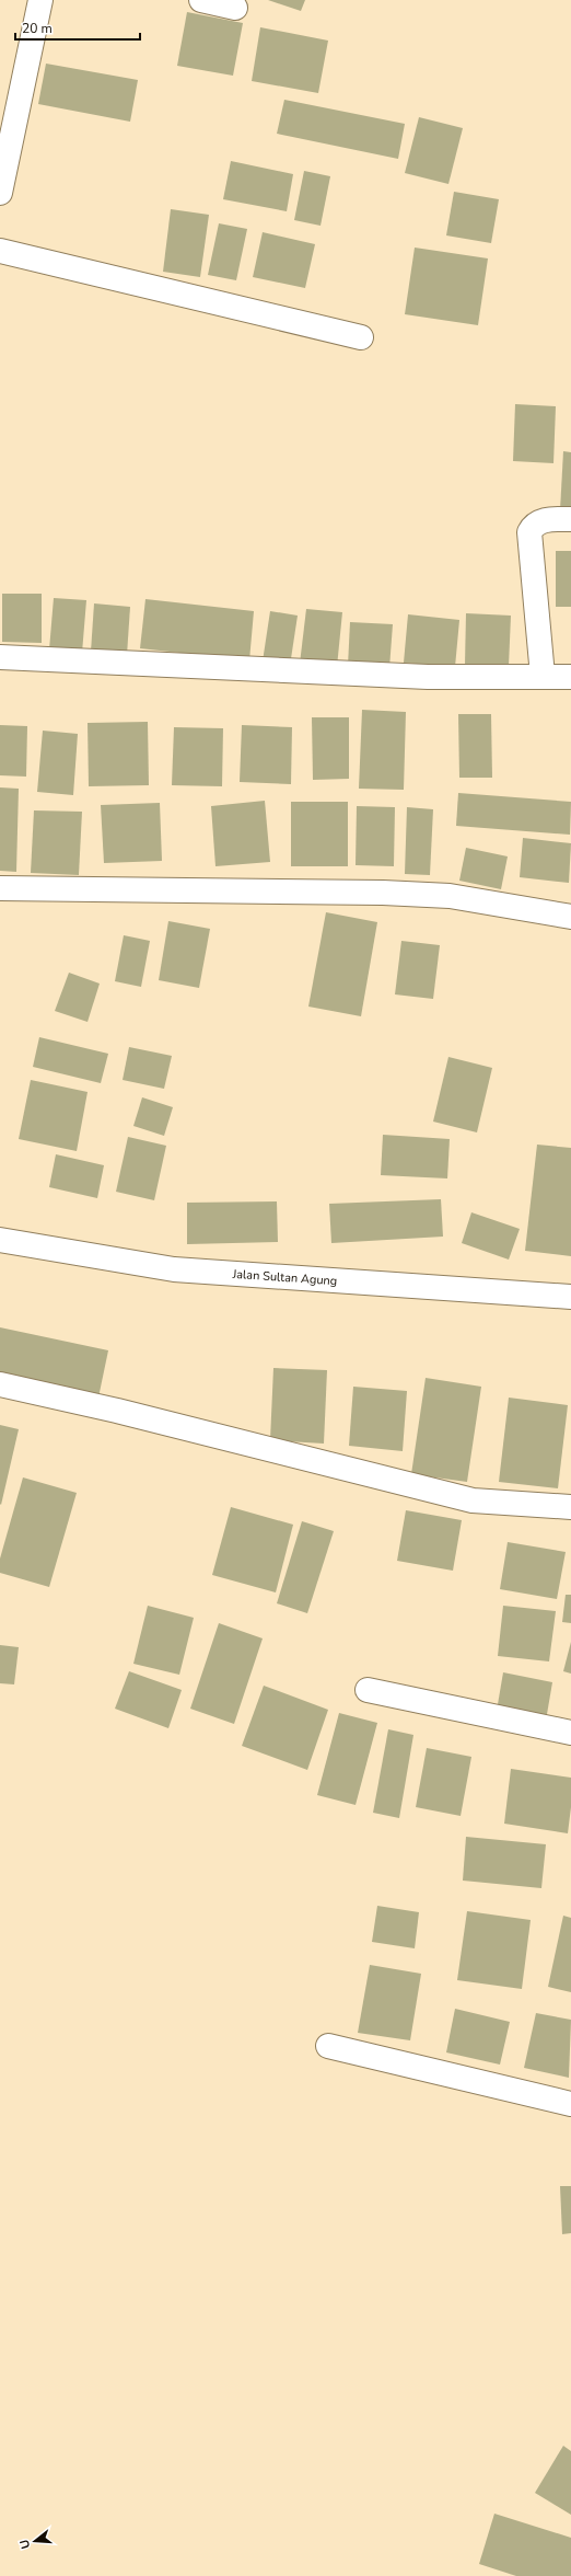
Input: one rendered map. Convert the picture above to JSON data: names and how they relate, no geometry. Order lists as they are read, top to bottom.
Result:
{
  "streets": {
    "street": ["Jalan Sultan Agung"]
  },
  "scale_bar": "20 m",
  "north": "left"
}
